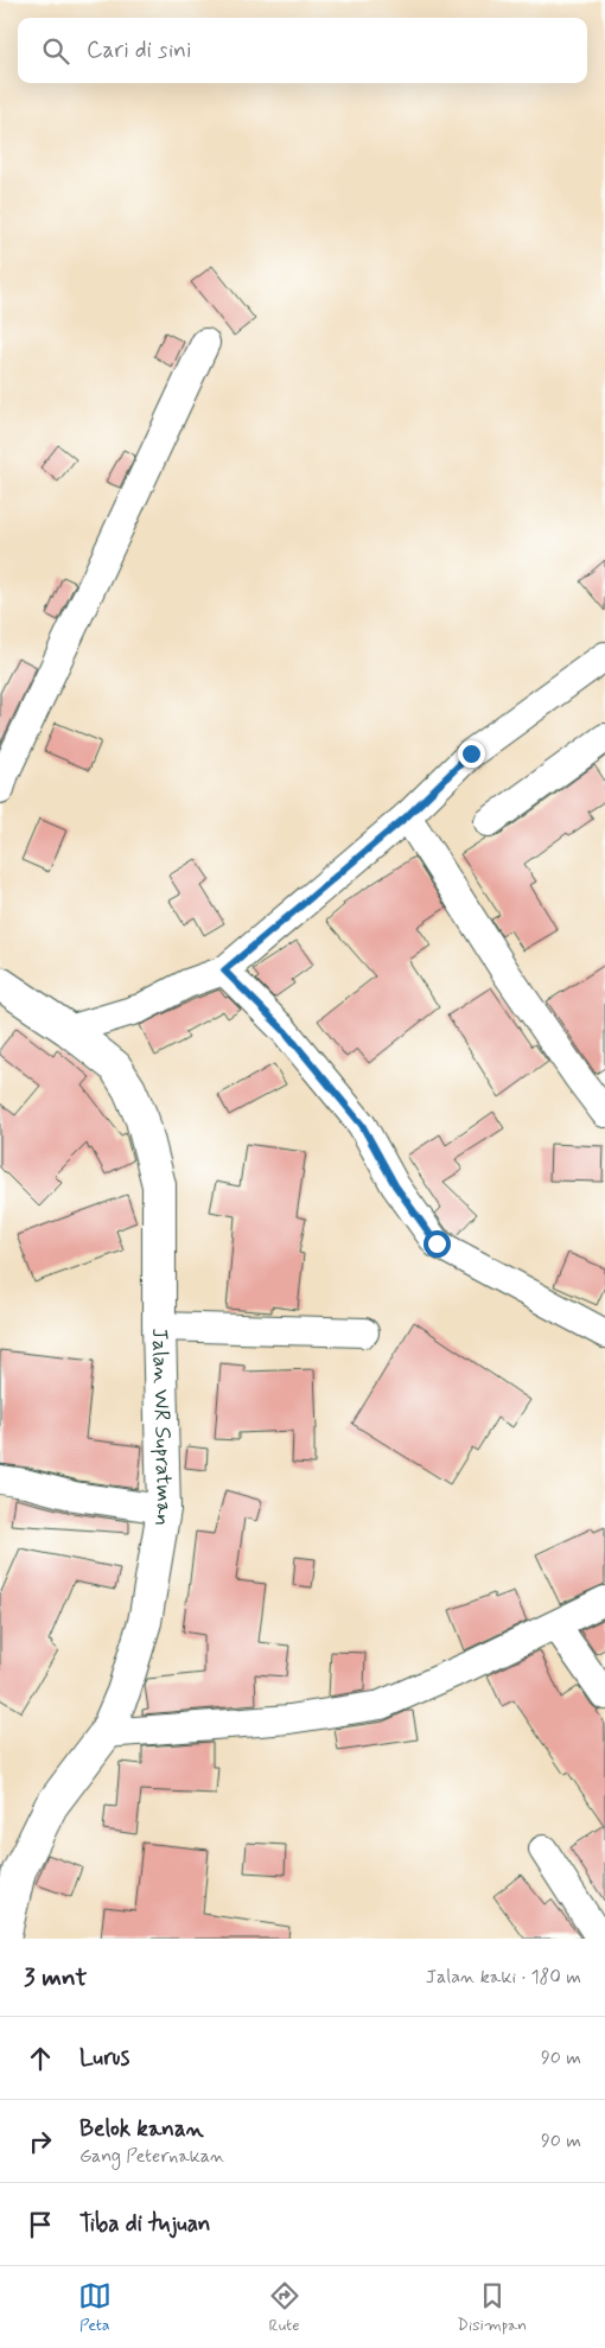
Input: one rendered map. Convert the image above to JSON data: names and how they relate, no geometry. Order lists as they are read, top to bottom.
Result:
{
  "streets": {
    "highway": ["Jalan WR Supratman"]
  },
  "page": {
    "search": "Cari di sini",
    "heading": ["3 mnt", "Jalan kaki · 180 m"],
    "list": [
      ["Lurus", "90 m"],
      ["Belok kanan", "Gang Peternakan", "90 m"],
      "Tiba di tujuan"
    ],
    "nav": ["Peta", "Rute", "Disimpan"]
  }
}
